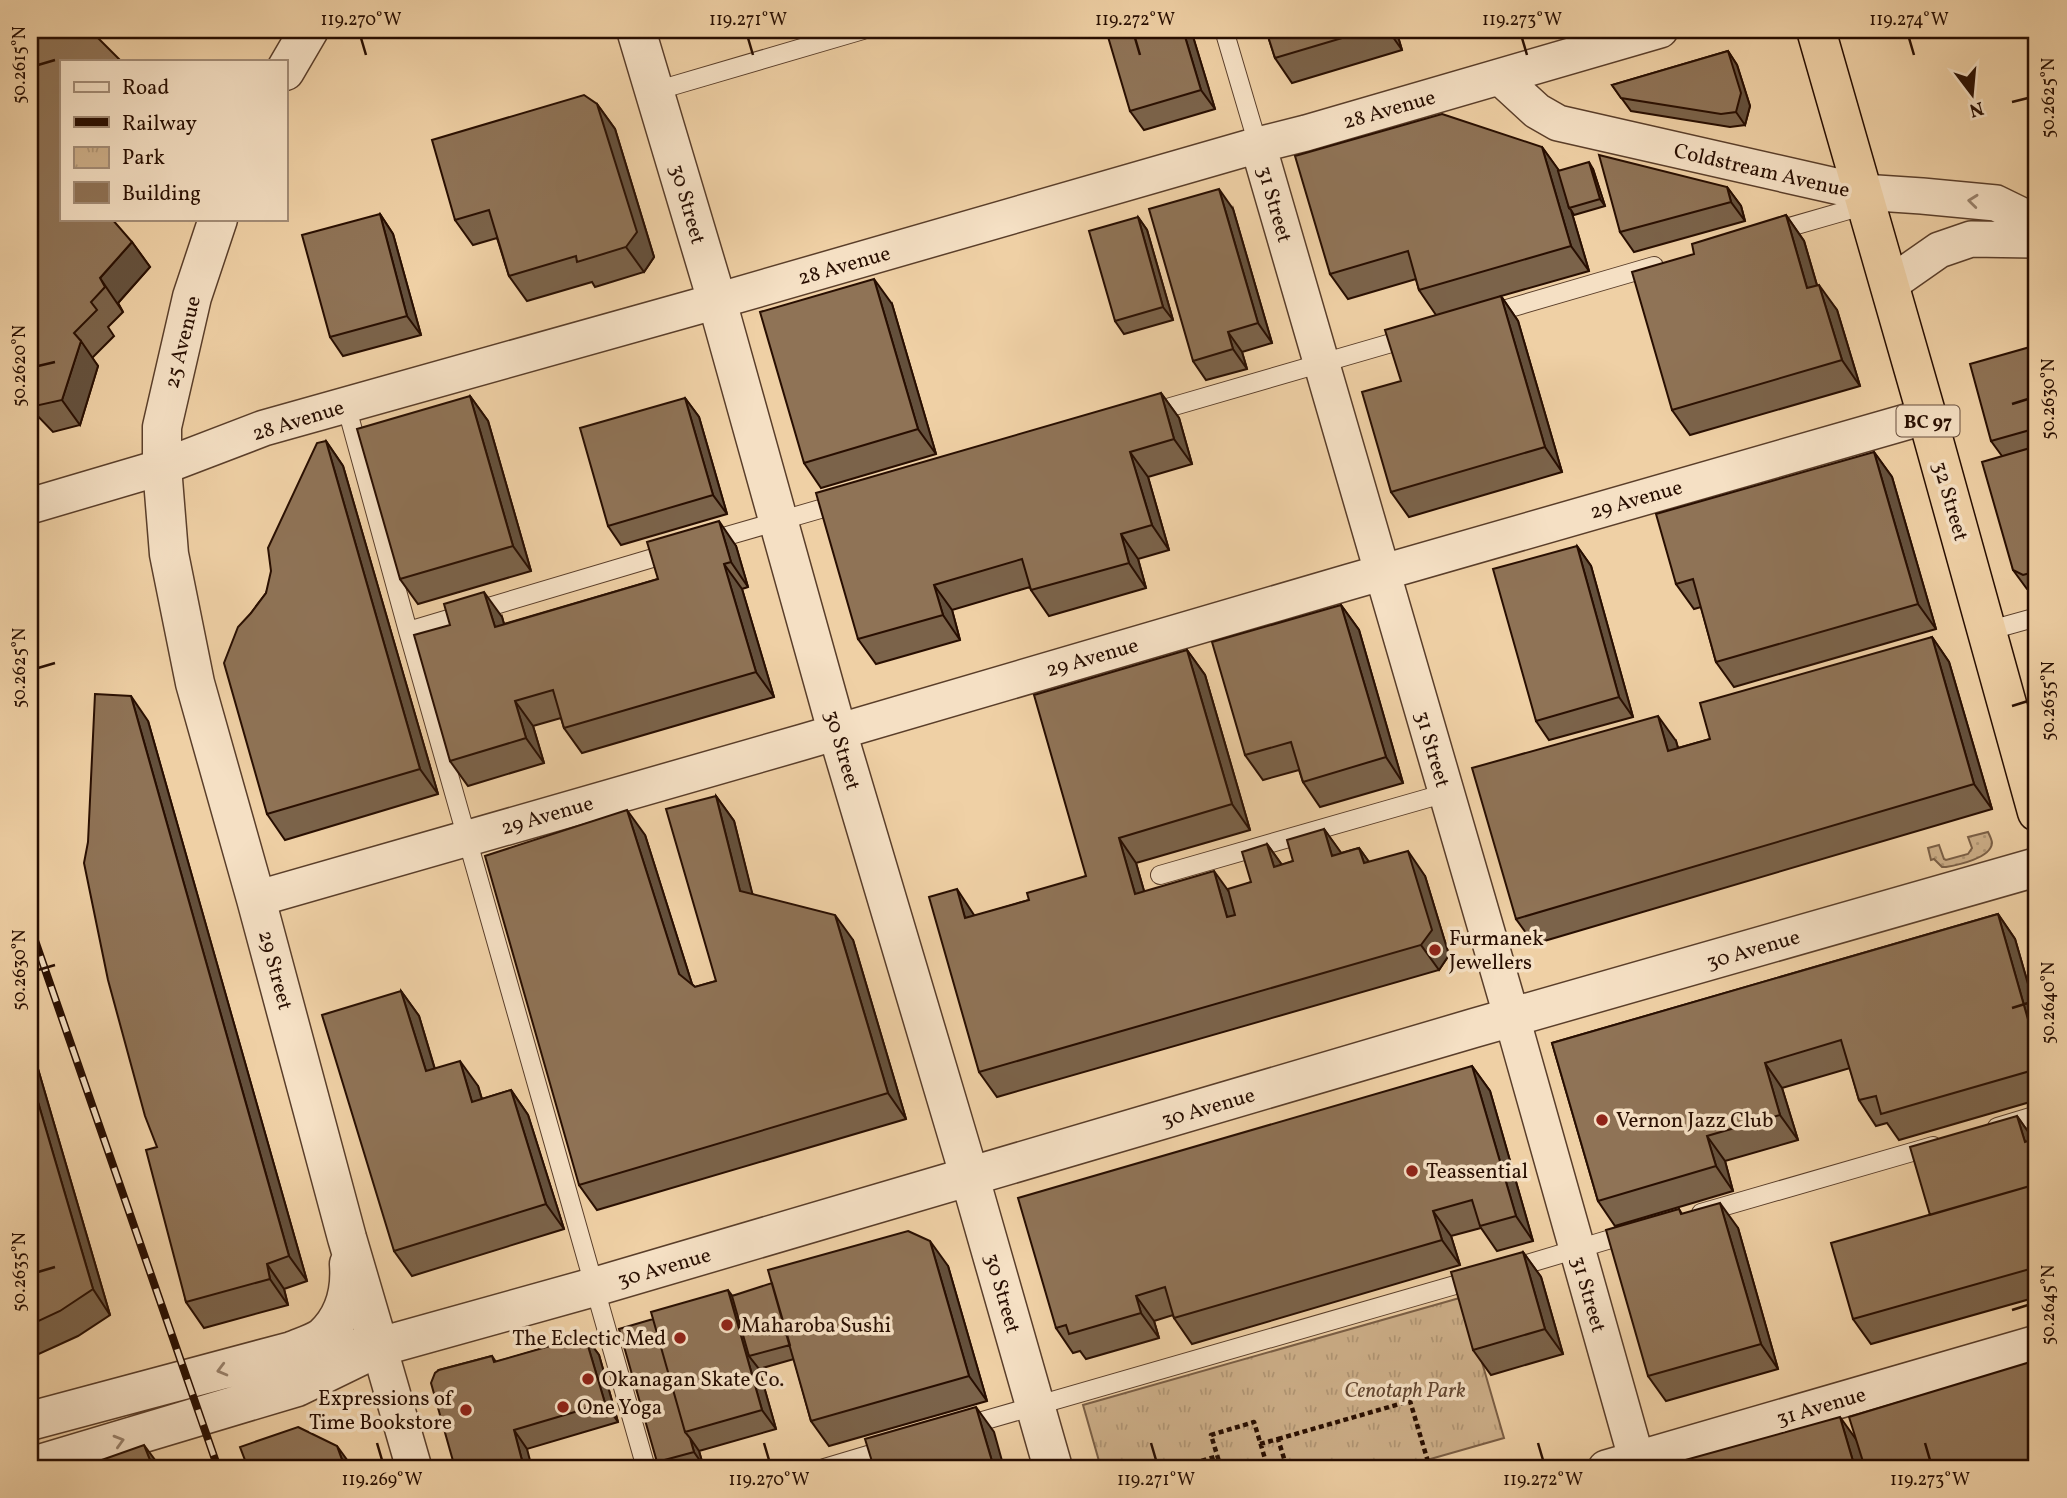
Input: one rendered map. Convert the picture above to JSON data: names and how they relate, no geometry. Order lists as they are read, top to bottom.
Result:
{
  "streets": {
    "highway": ["BC 97", "32 Street"],
    "street": [
      "28 Avenue",
      "Coldstream Avenue",
      "30 Street",
      "31 Street",
      "25 Avenue",
      "29 Avenue",
      "30 Avenue",
      "29 Street",
      "31 Avenue"
    ]
  },
  "crossings": [
    ["28 Avenue", "Coldstream Avenue"],
    ["28 Avenue", "30 Street"],
    ["28 Avenue", "31 Street"],
    ["28 Avenue", "25 Avenue"],
    ["28 Avenue", "29 Street"],
    ["Coldstream Avenue", "32 Street"],
    ["30 Street", "29 Avenue"],
    ["30 Street", "30 Avenue"],
    ["31 Street", "29 Avenue"],
    ["31 Street", "30 Avenue"],
    ["31 Street", "31 Avenue"],
    ["25 Avenue", "29 Street"],
    ["29 Avenue", "32 Street"],
    ["29 Avenue", "29 Street"],
    ["30 Avenue", "29 Street"]
  ],
  "parks": ["Cenotaph Park"],
  "places": [
    "Furmanek Jewellers",
    "Vernon Jazz Club",
    "Teassential",
    "Maharoba Sushi",
    "The Eclectic Med",
    "Okanagan Skate Co.",
    "One Yoga",
    "Expressions of Time Bookstore"
  ],
  "legend": [
    "Road",
    "Railway",
    "Park",
    "Building"
  ],
  "north": "bottom",
  "coordinates": [
    "119.270°W",
    "119.271°W",
    "119.272°W",
    "119.273°W",
    "119.274°W",
    "50.2615°N",
    "50.2625°N",
    "50.2620°N",
    "50.2630°N",
    "50.2635°N",
    "50.2640°N",
    "50.2645°N",
    "119.269°W"
  ]
}
